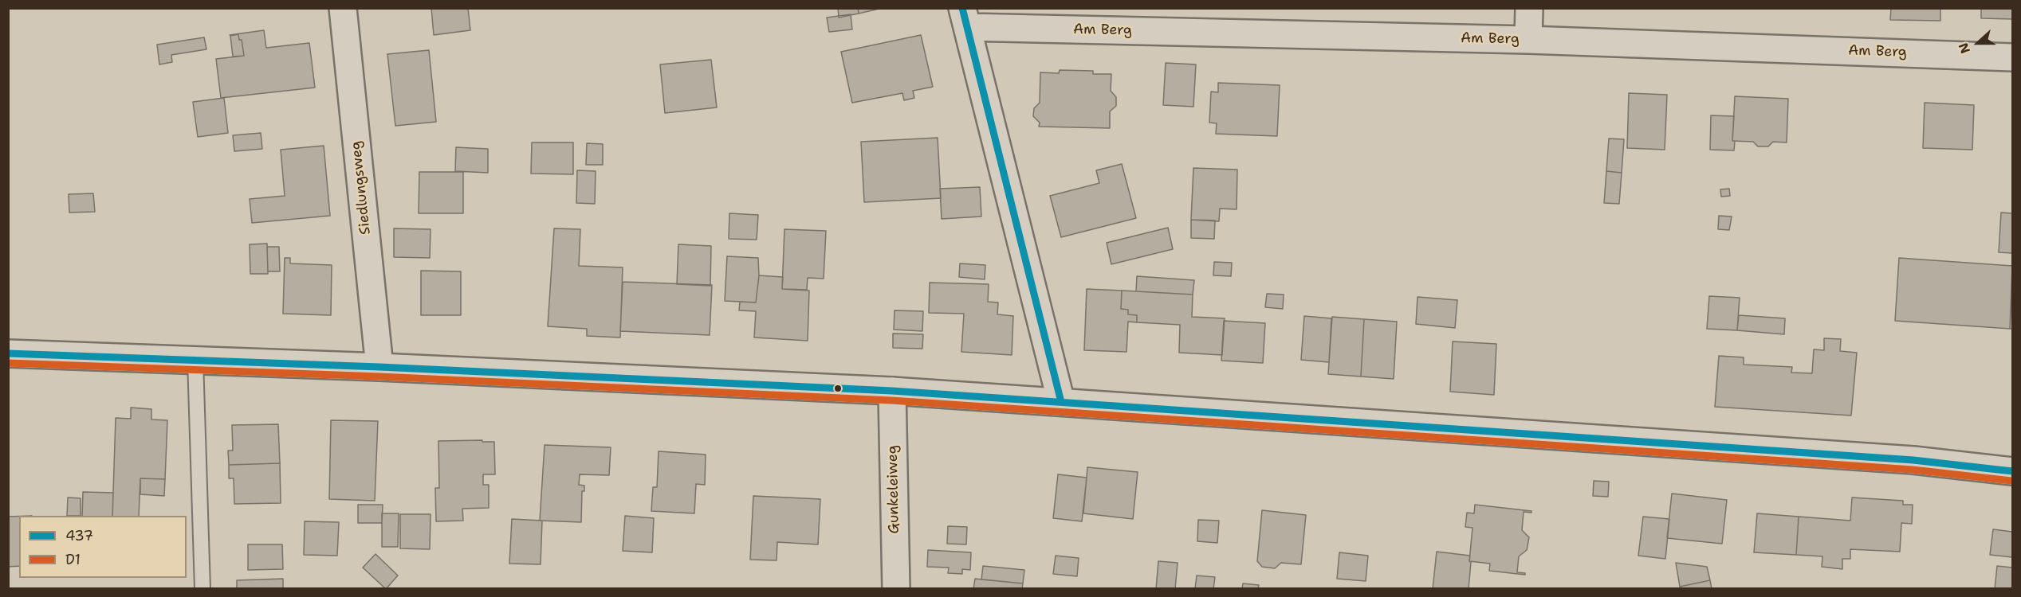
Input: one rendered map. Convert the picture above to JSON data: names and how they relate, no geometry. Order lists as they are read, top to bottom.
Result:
{
  "streets": {
    "street": ["Am Berg", "Siedlungsweg", "Gunkeleiweg"]
  },
  "lines": ["transit line 437", "transit line D1"],
  "legend": ["437", "D1"],
  "north": "left"
}
